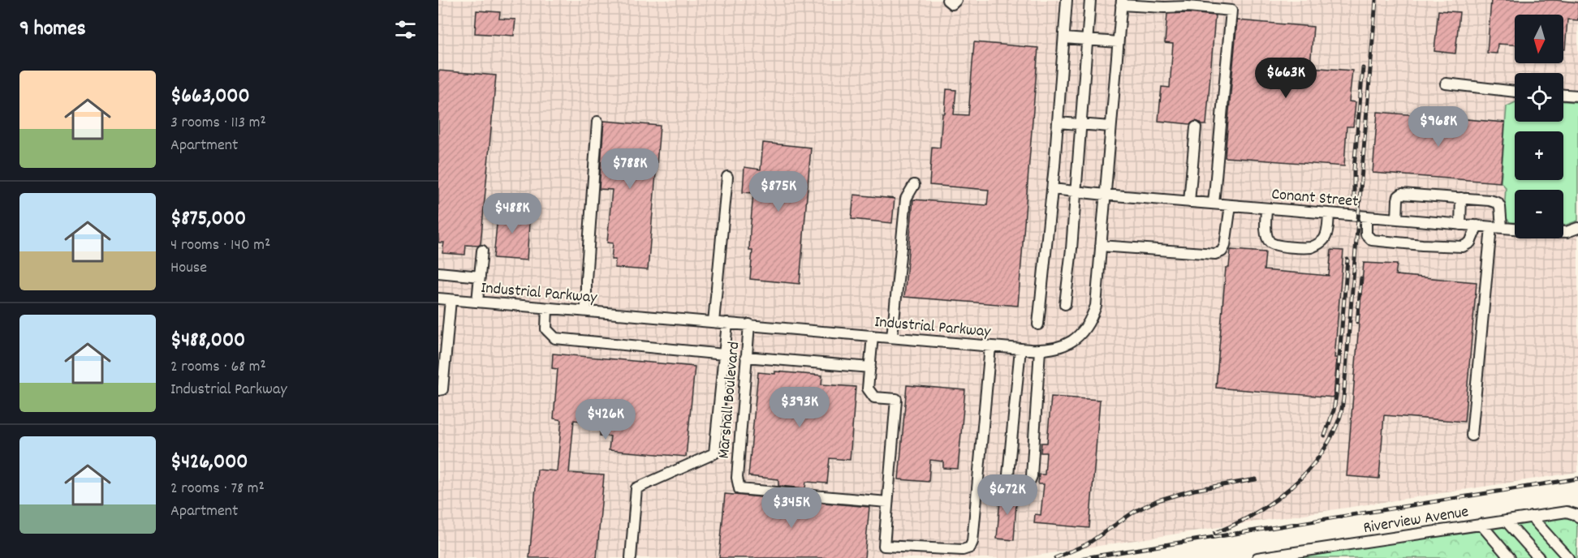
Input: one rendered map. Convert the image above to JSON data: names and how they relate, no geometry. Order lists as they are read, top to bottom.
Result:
{
  "streets": {
    "street": [
      "Conant Street",
      "Industrial Parkway",
      "Marshall Boulevard",
      "Riverview Avenue"
    ]
  },
  "crossings": [
    ["Conant Street", "Industrial Parkway"],
    ["Industrial Parkway", "Marshall Boulevard"]
  ],
  "north": "bottom",
  "page": {
    "heading": "9 homes",
    "map_buttons": ["+", "−"],
    "price": [
      "$663K",
      "$968K",
      "$788K",
      "$875K",
      "$488K",
      "$393K",
      "$426K",
      "$672K",
      "$345K"
    ],
    "list": [
      {
        "name": "$663,000",
        "note": "3 rooms · 113 m² · Apartment"
      },
      {
        "name": "$875,000",
        "note": "4 rooms · 140 m² · House"
      },
      {
        "name": "$488,000",
        "note": "2 rooms · 68 m² · Industrial Parkway"
      },
      {
        "name": "$426,000",
        "note": "2 rooms · 78 m² · Apartment"
      }
    ]
  }
}
